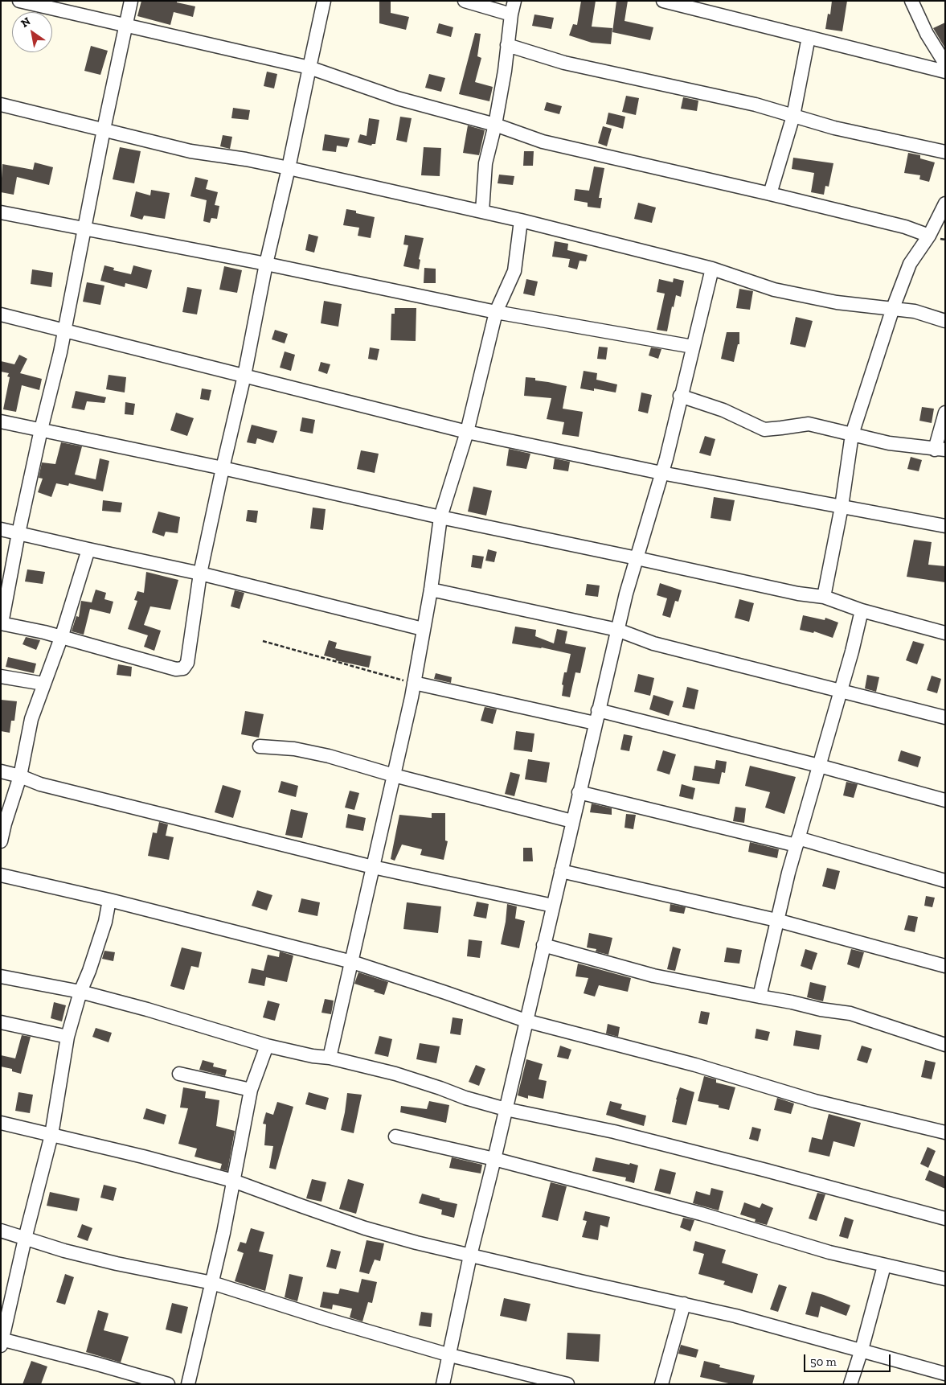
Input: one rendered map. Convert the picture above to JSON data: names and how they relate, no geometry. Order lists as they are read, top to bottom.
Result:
{
  "scale_bar": "50 m",
  "north": "top left"
}
